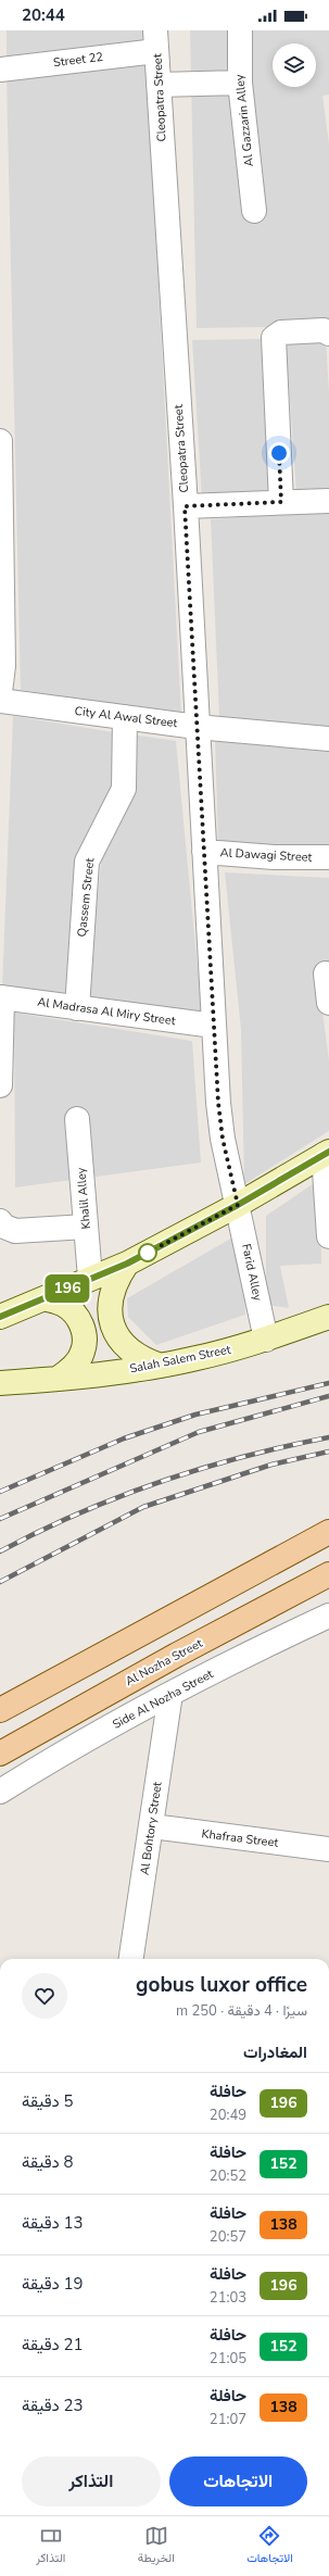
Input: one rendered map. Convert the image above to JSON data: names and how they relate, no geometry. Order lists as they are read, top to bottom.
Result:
{
  "streets": {
    "main road": ["Salah Salem Street", "Al Nozha Street"],
    "street": [
      "Street 22",
      "Cleopatra Street",
      "Al Gazzarin Alley",
      "City Al Awal Street",
      "Al Dawagi Street",
      "Qassem Street",
      "Al Madrasa Al Miry Street",
      "Khalil Alley",
      "Farid Alley",
      "Side Al Nozha Street",
      "Al Bohtory Street",
      "Khafraa Street"
    ]
  },
  "crossings": [
    ["Street 22", "Cleopatra Street"],
    ["Cleopatra Street", "City Al Awal Street"],
    ["Cleopatra Street", "Al Dawagi Street"],
    ["Cleopatra Street", "Al Madrasa Al Miry Street"],
    ["Cleopatra Street", "Farid Alley"],
    ["City Al Awal Street", "Qassem Street"],
    ["Qassem Street", "Al Madrasa Al Miry Street"],
    ["Farid Alley", "Salah Salem Street"],
    ["Side Al Nozha Street", "Al Bohtory Street"],
    ["Al Bohtory Street", "Khafraa Street"]
  ],
  "lines": ["bus line 196"],
  "page": {
    "status": "20:44",
    "on_map": "196",
    "heading": [
      ["gobus luxor office", "سيرًا · 4 دقيقة · 250 m"],
      "المغادرات"
    ],
    "list": [
      {
        "mark": "196",
        "name": "حافلة",
        "note": "20:49",
        "value": "5 دقيقة"
      },
      {
        "mark": "152",
        "name": "حافلة",
        "note": "20:52",
        "value": "8 دقيقة"
      },
      {
        "mark": "138",
        "name": "حافلة",
        "note": "20:57",
        "value": "13 دقيقة"
      },
      {
        "mark": "196",
        "name": "حافلة",
        "note": "21:03",
        "value": "19 دقيقة"
      },
      {
        "mark": "152",
        "name": "حافلة",
        "note": "21:05",
        "value": "21 دقيقة"
      },
      {
        "mark": "138",
        "name": "حافلة",
        "note": "21:07",
        "value": "23 دقيقة"
      }
    ],
    "buttons": ["الاتجاهات", "التذاكر"],
    "tabs": ["الاتجاهات", "الخريطة", "التذاكر"]
  }
}
